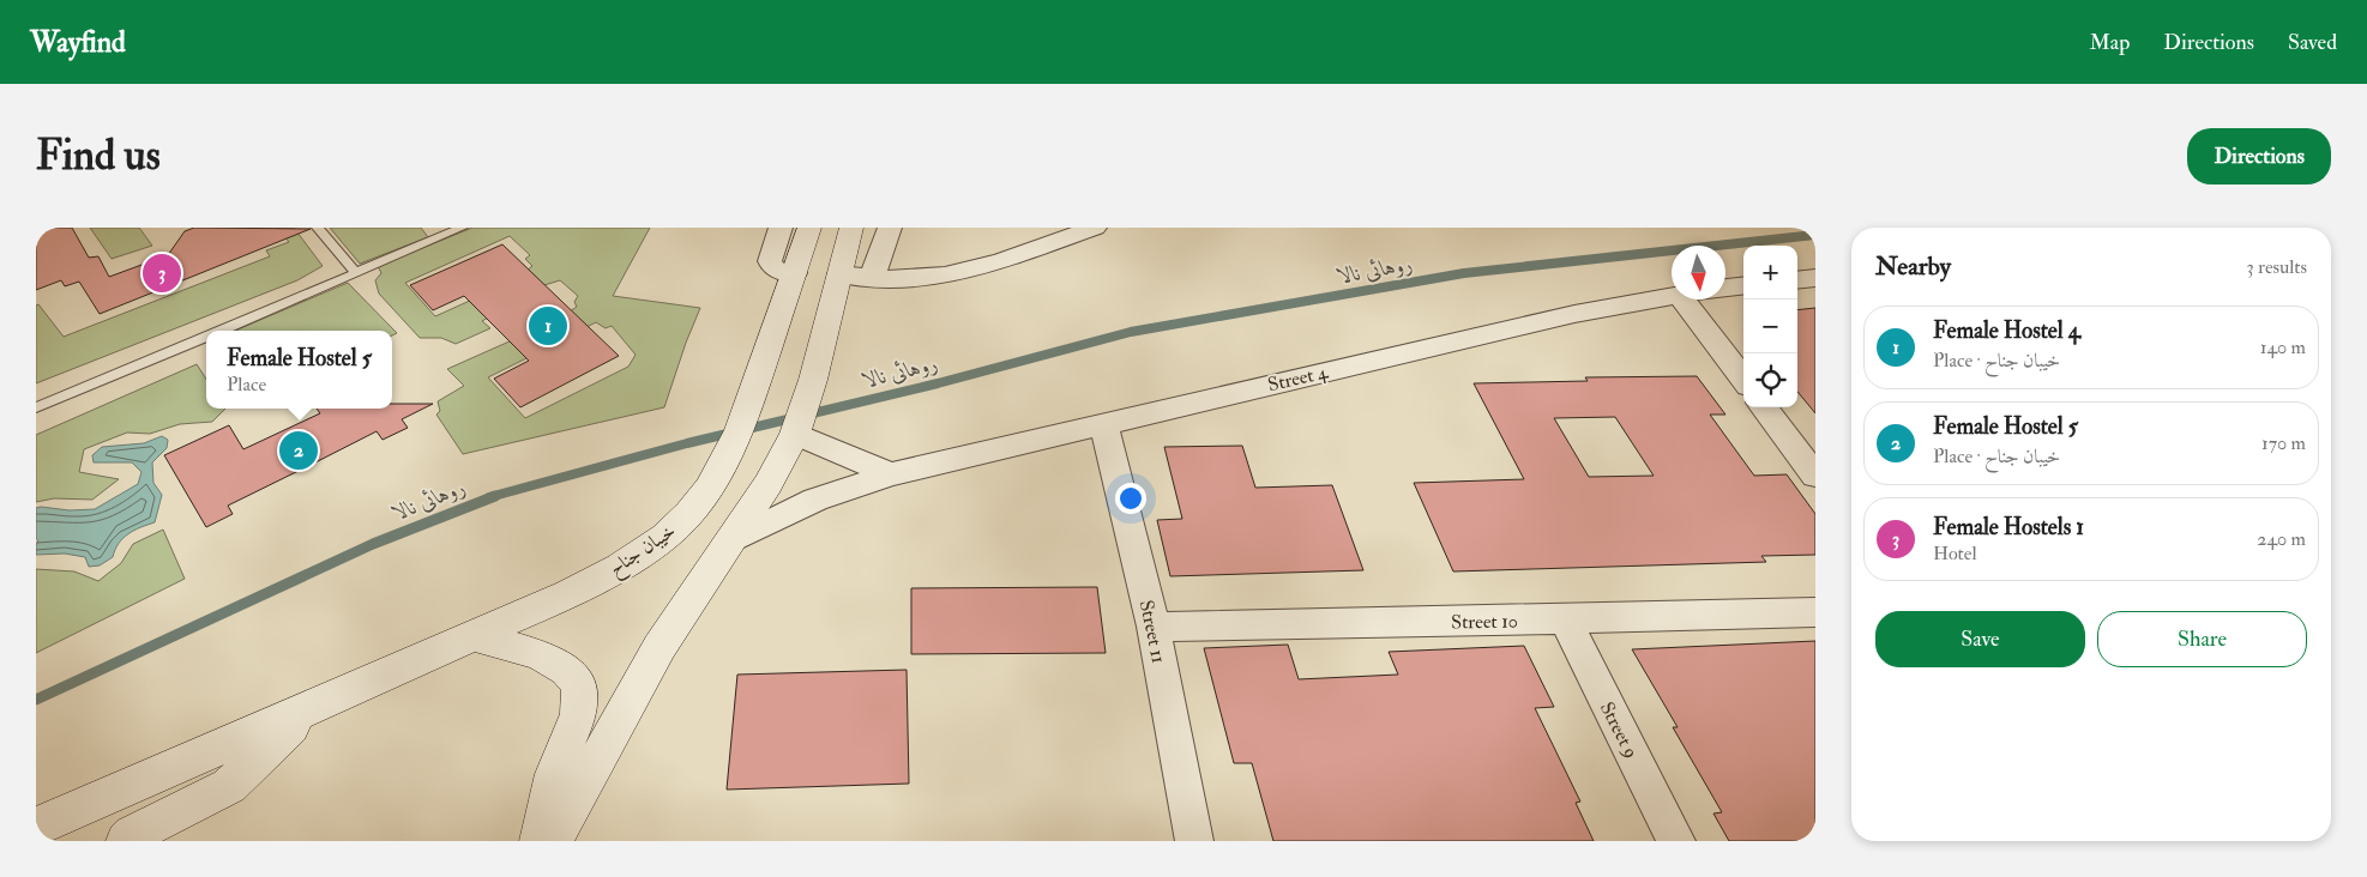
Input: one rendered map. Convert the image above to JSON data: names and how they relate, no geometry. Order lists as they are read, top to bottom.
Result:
{
  "streets": {
    "main road": ["خیبان جناح"],
    "street": [
      "Street 4",
      "Street 10",
      "Street 11",
      "Street 9"
    ]
  },
  "crossings": [
    ["Street 4", "Street 11"],
    ["Street 10", "Street 11"],
    ["Street 10", "Street 9"]
  ],
  "water": ["روہائی نالا"],
  "north": "bottom",
  "page": {
    "header": "Wayfind",
    "nav": ["Map", "Directions", "Saved"],
    "buttons": [
      "Directions",
      ["Save", "Share"]
    ],
    "title": "Find us",
    "heading": ["Nearby", "3 results"],
    "map_buttons": ["+", "−"],
    "pins": ["3", "1", "2"],
    "list": [
      {
        "mark": "1",
        "name": "Female Hostel 4",
        "note": "Place · خیبان جناح",
        "value": "140 m"
      },
      {
        "mark": "2",
        "name": "Female Hostel 5",
        "note": "Place · خیبان جناح",
        "value": "170 m"
      },
      {
        "mark": "3",
        "name": "Female Hostels 1",
        "note": "Hotel",
        "value": "240 m"
      }
    ],
    "popup": ["Female Hostel 5", "Place"]
  }
}
